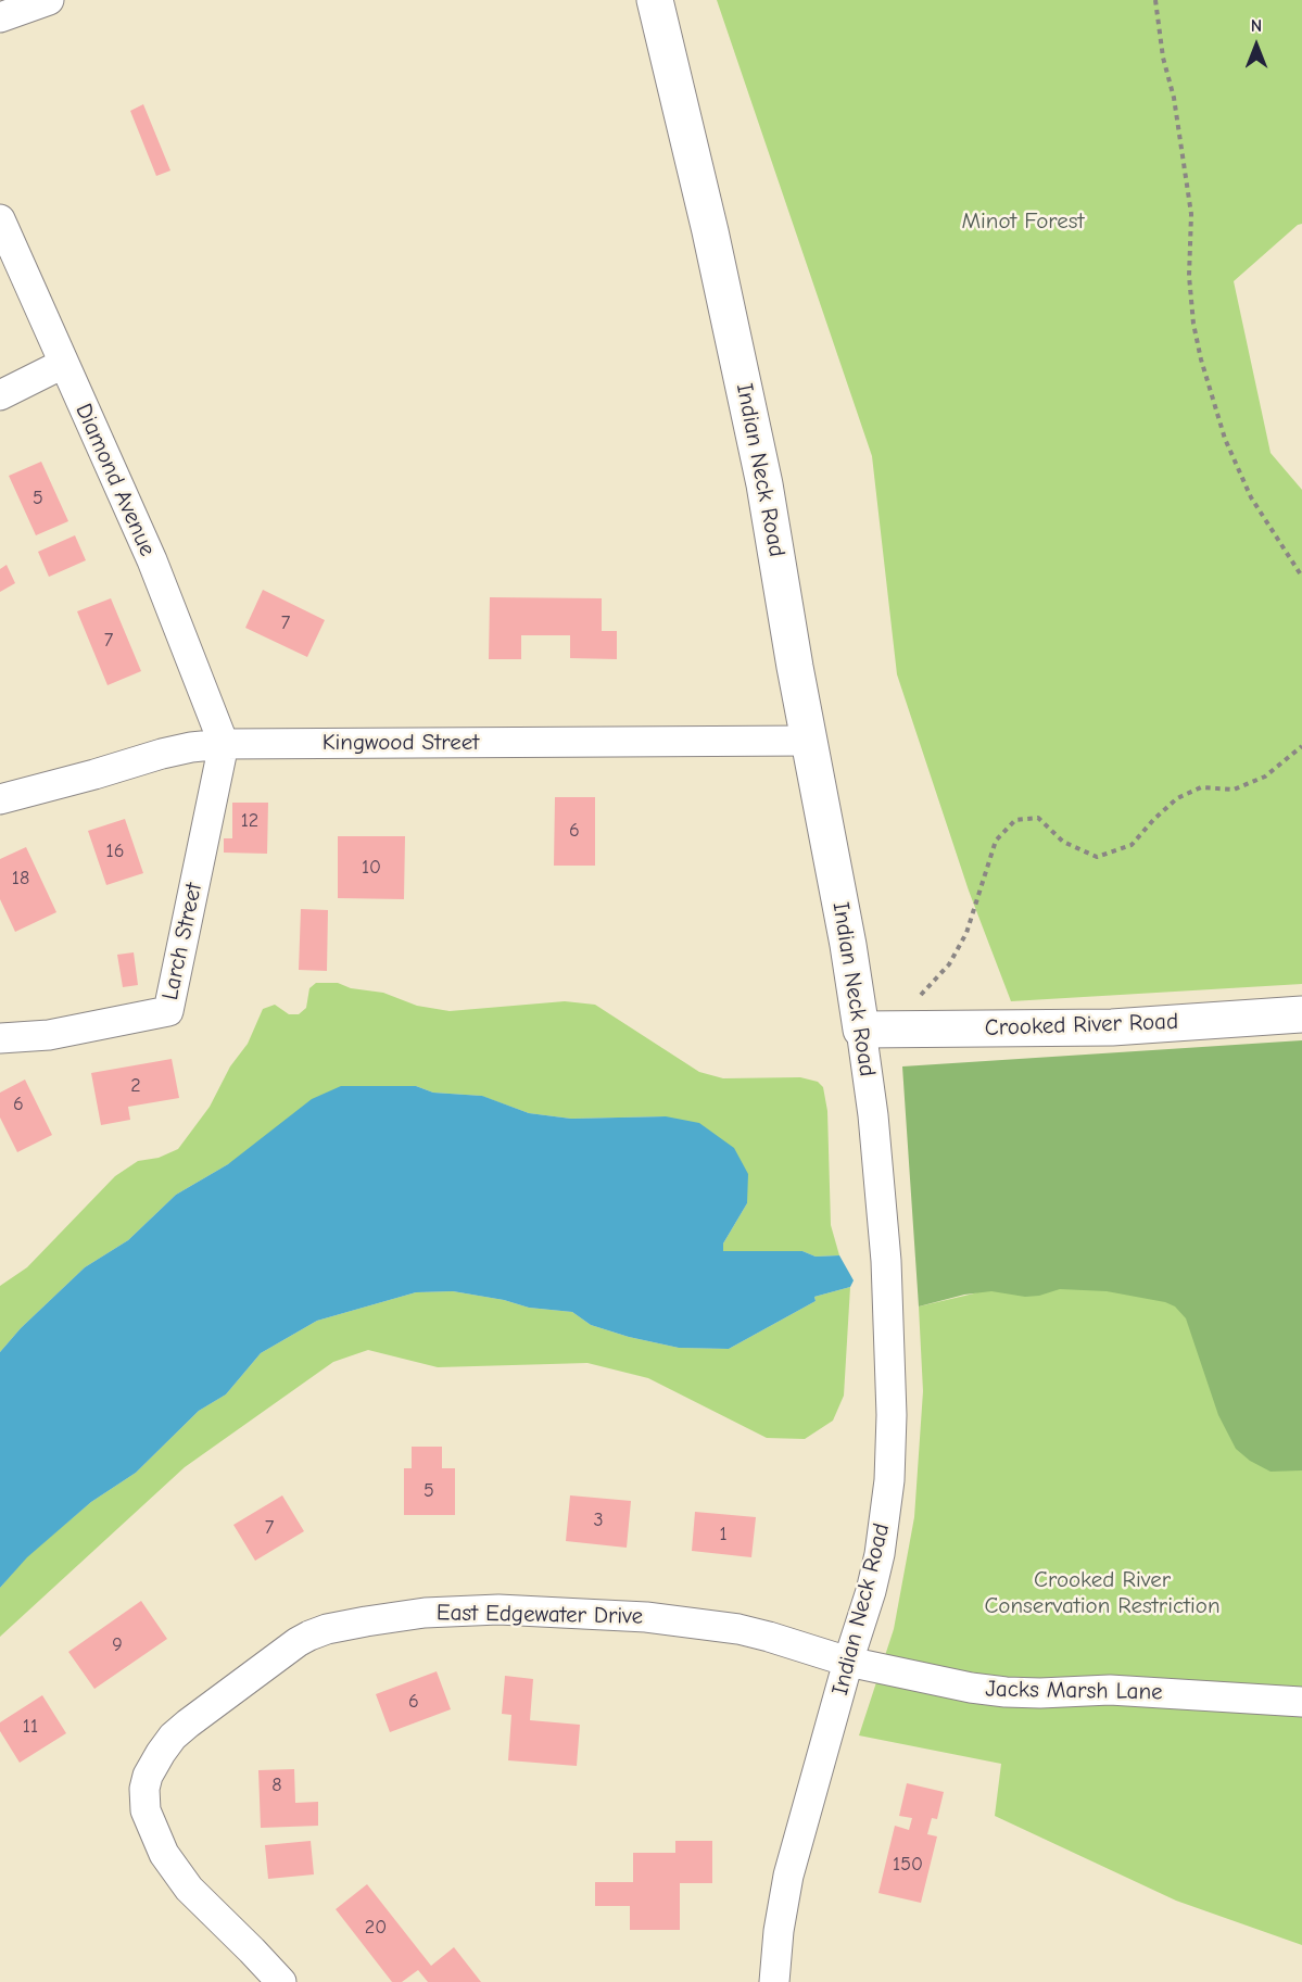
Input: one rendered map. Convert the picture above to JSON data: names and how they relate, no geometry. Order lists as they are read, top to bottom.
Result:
{
  "streets": {
    "street": [
      "Indian Neck Road",
      "Diamond Avenue",
      "Kingwood Street",
      "Larch Street",
      "Crooked River Road",
      "East Edgewater Drive",
      "Jacks Marsh Lane"
    ]
  },
  "crossings": [
    ["Indian Neck Road", "Kingwood Street"],
    ["Indian Neck Road", "Crooked River Road"],
    ["Indian Neck Road", "East Edgewater Drive"],
    ["Indian Neck Road", "Jacks Marsh Lane"],
    ["Diamond Avenue", "Kingwood Street"],
    ["Diamond Avenue", "Larch Street"],
    ["Kingwood Street", "Larch Street"],
    ["East Edgewater Drive", "Jacks Marsh Lane"]
  ],
  "parks": ["Minot Forest", "Crooked River Conservation Restriction"],
  "house_numbers": [
    "5",
    "7",
    "7",
    "12",
    "6",
    "16",
    "10",
    "18",
    "2",
    "6",
    "5",
    "3",
    "7",
    "1",
    "9",
    "6",
    "11",
    "8",
    "150",
    "20"
  ],
  "north": "top"
}
